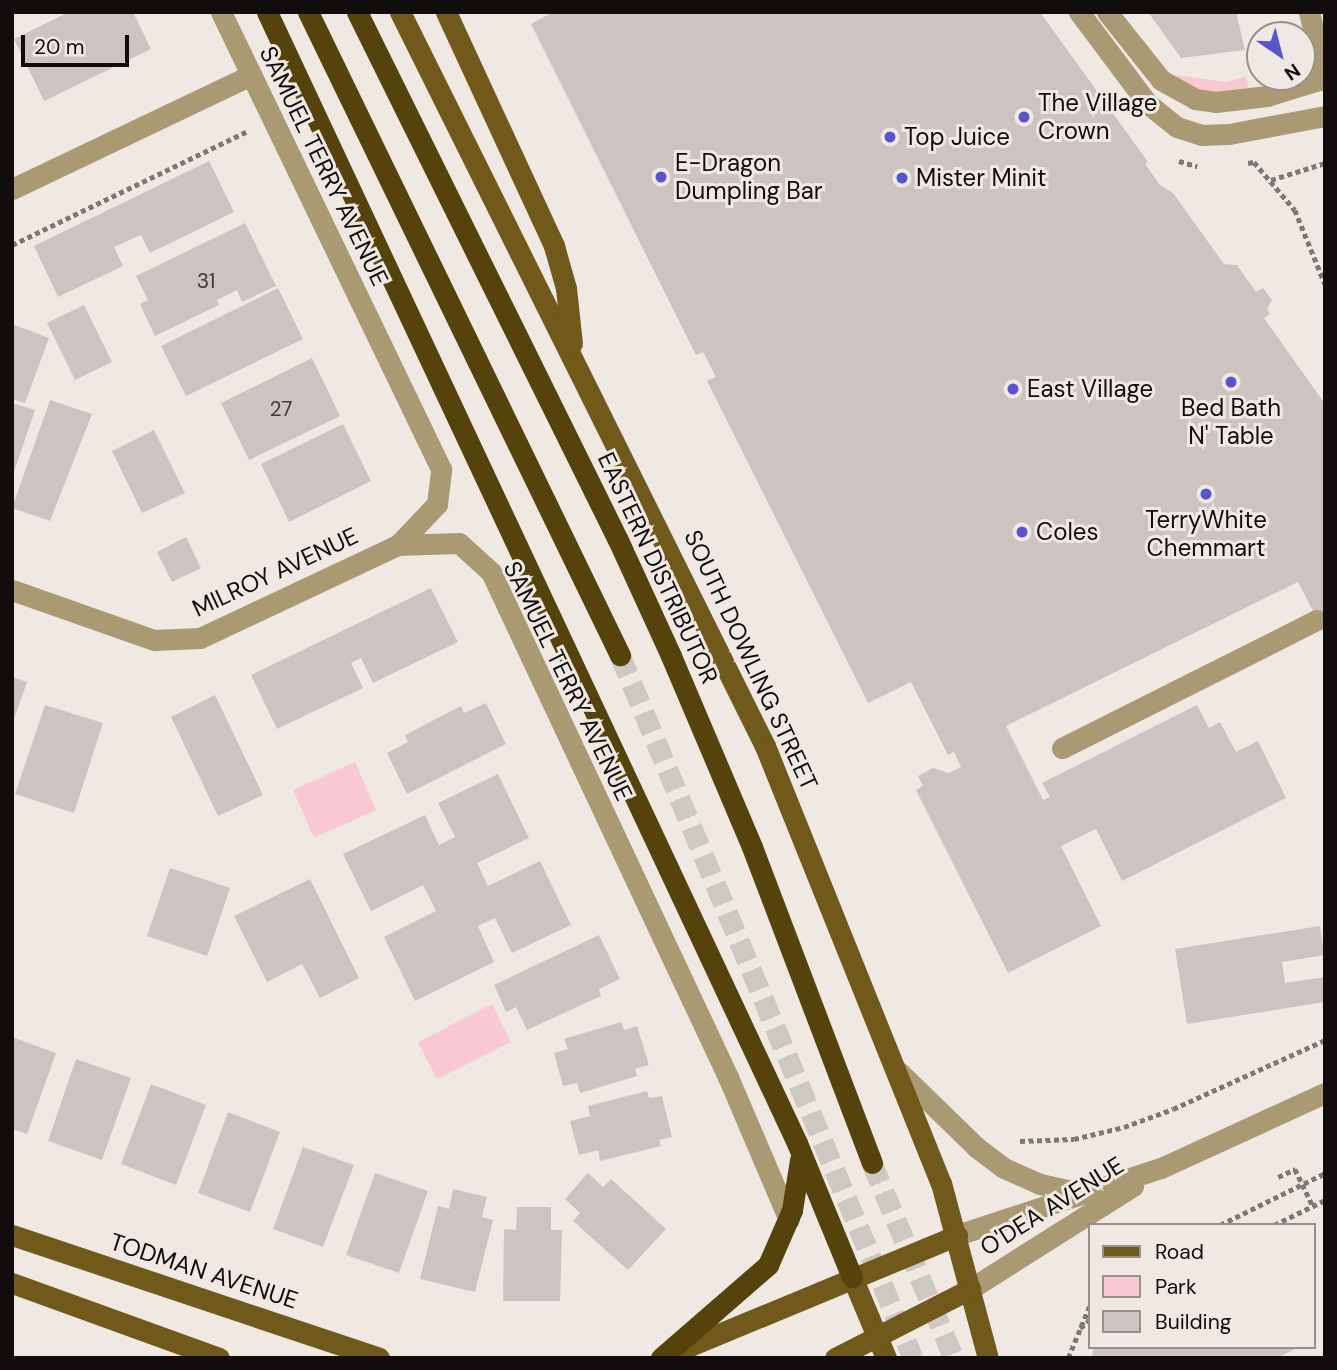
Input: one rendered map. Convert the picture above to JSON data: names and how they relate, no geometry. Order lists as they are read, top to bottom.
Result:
{
  "streets": {
    "highway": ["EASTERN DISTRIBUTOR"],
    "main road": ["SOUTH DOWLING STREET", "TODMAN AVENUE"],
    "street": ["SAMUEL TERRY AVENUE", "MILROY AVENUE", "O'DEA AVENUE"]
  },
  "crossings": [
    ["SAMUEL TERRY AVENUE", "MILROY AVENUE"],
    ["SOUTH DOWLING STREET", "O'DEA AVENUE"]
  ],
  "places": [
    "The Village Crown",
    "Top Juice",
    "E-Dragon Dumpling Bar",
    "Mister Minit",
    "Bed Bath N' Table",
    "East Village",
    "TerryWhite Chemmart",
    "Coles"
  ],
  "house_numbers": ["31", "27"],
  "legend": ["Road", "Park", "Building"],
  "scale_bar": "20 m",
  "north": "bottom right"
}
